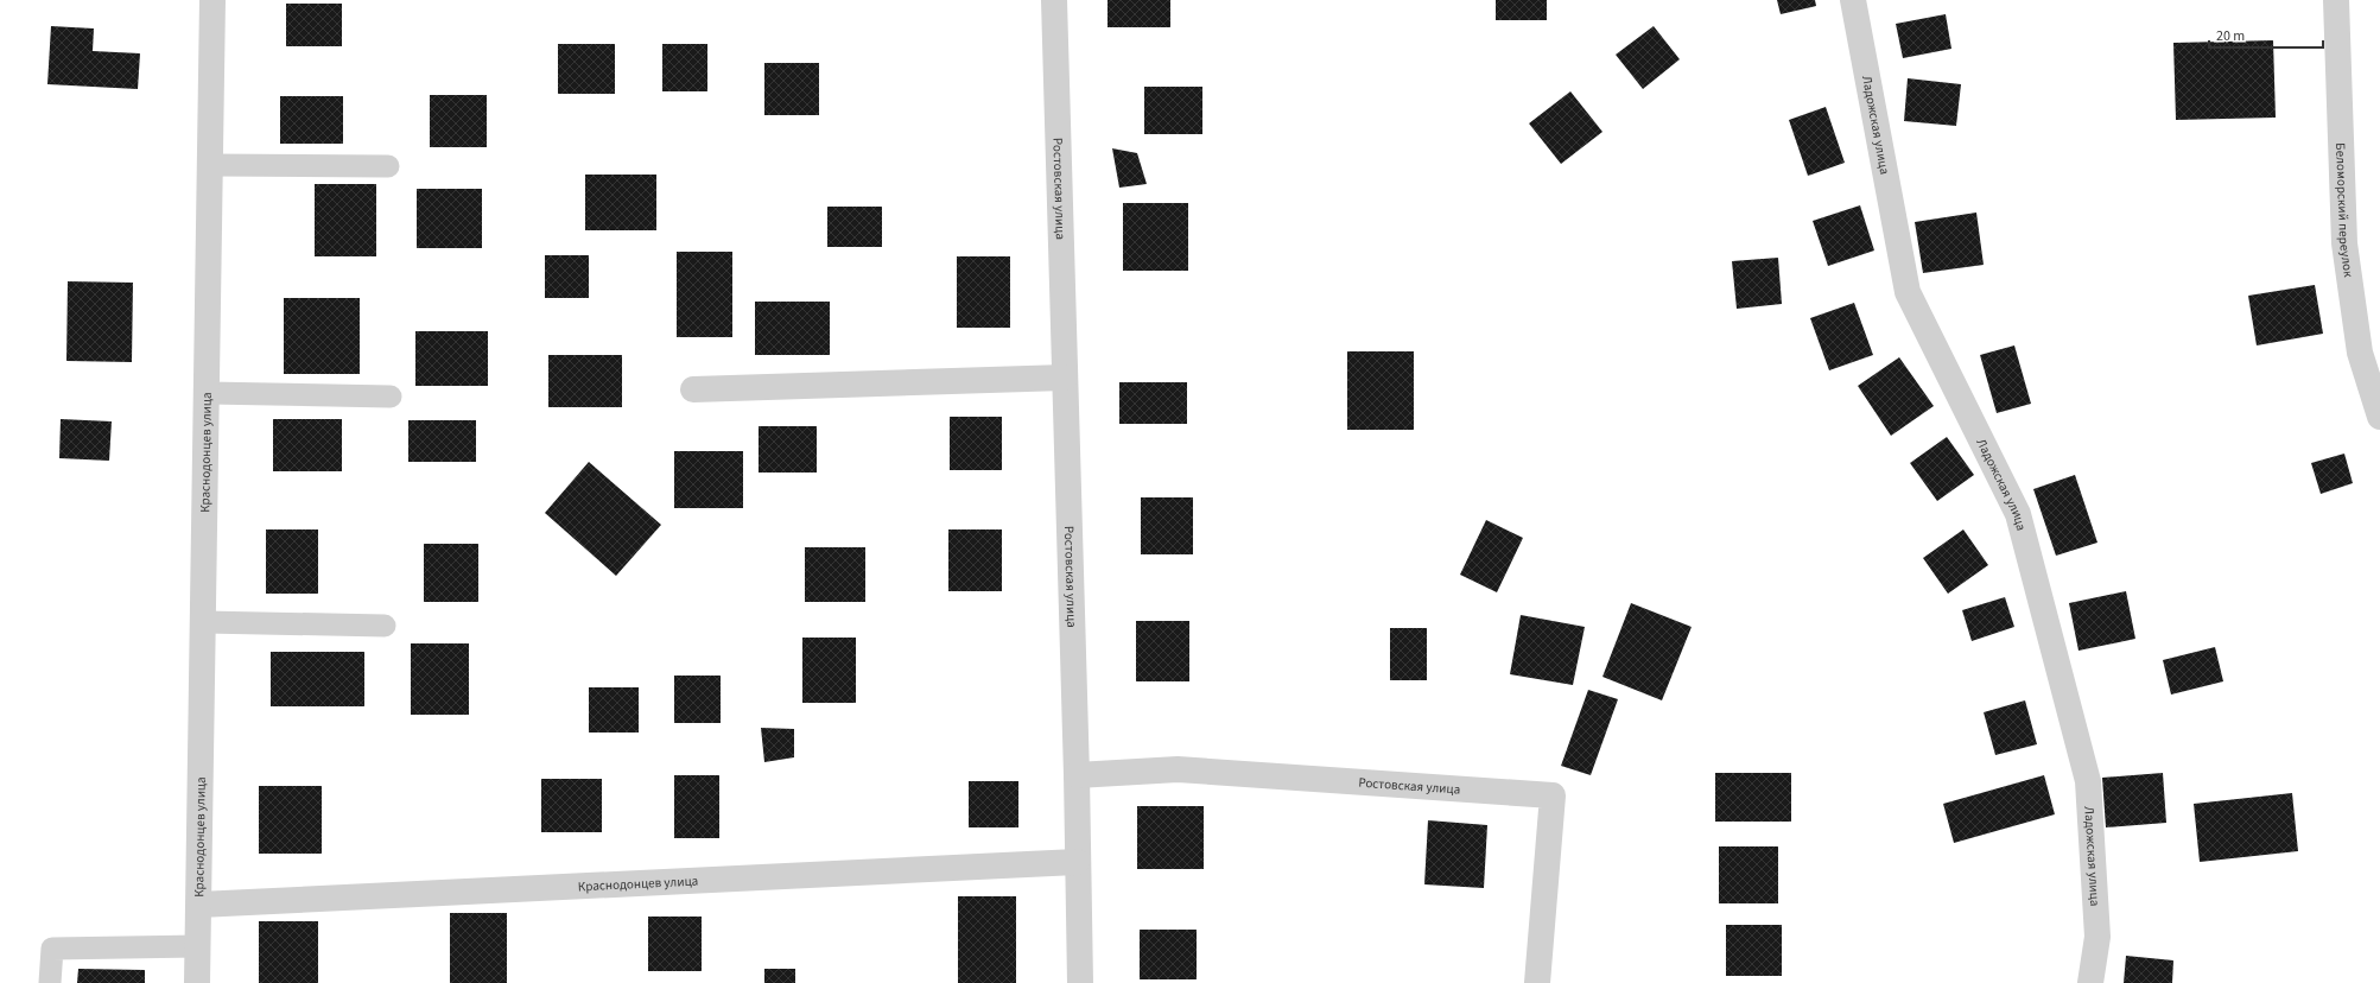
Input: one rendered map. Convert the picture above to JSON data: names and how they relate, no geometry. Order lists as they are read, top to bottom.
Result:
{
  "streets": {
    "street": [
      "Ладожская улица",
      "Ростовская улица",
      "Беломорский переулок",
      "Краснодонцев улица"
    ]
  },
  "crossings": [
    ["Ростовская улица", "Краснодонцев улица"]
  ],
  "scale_bar": "20 m"
}
